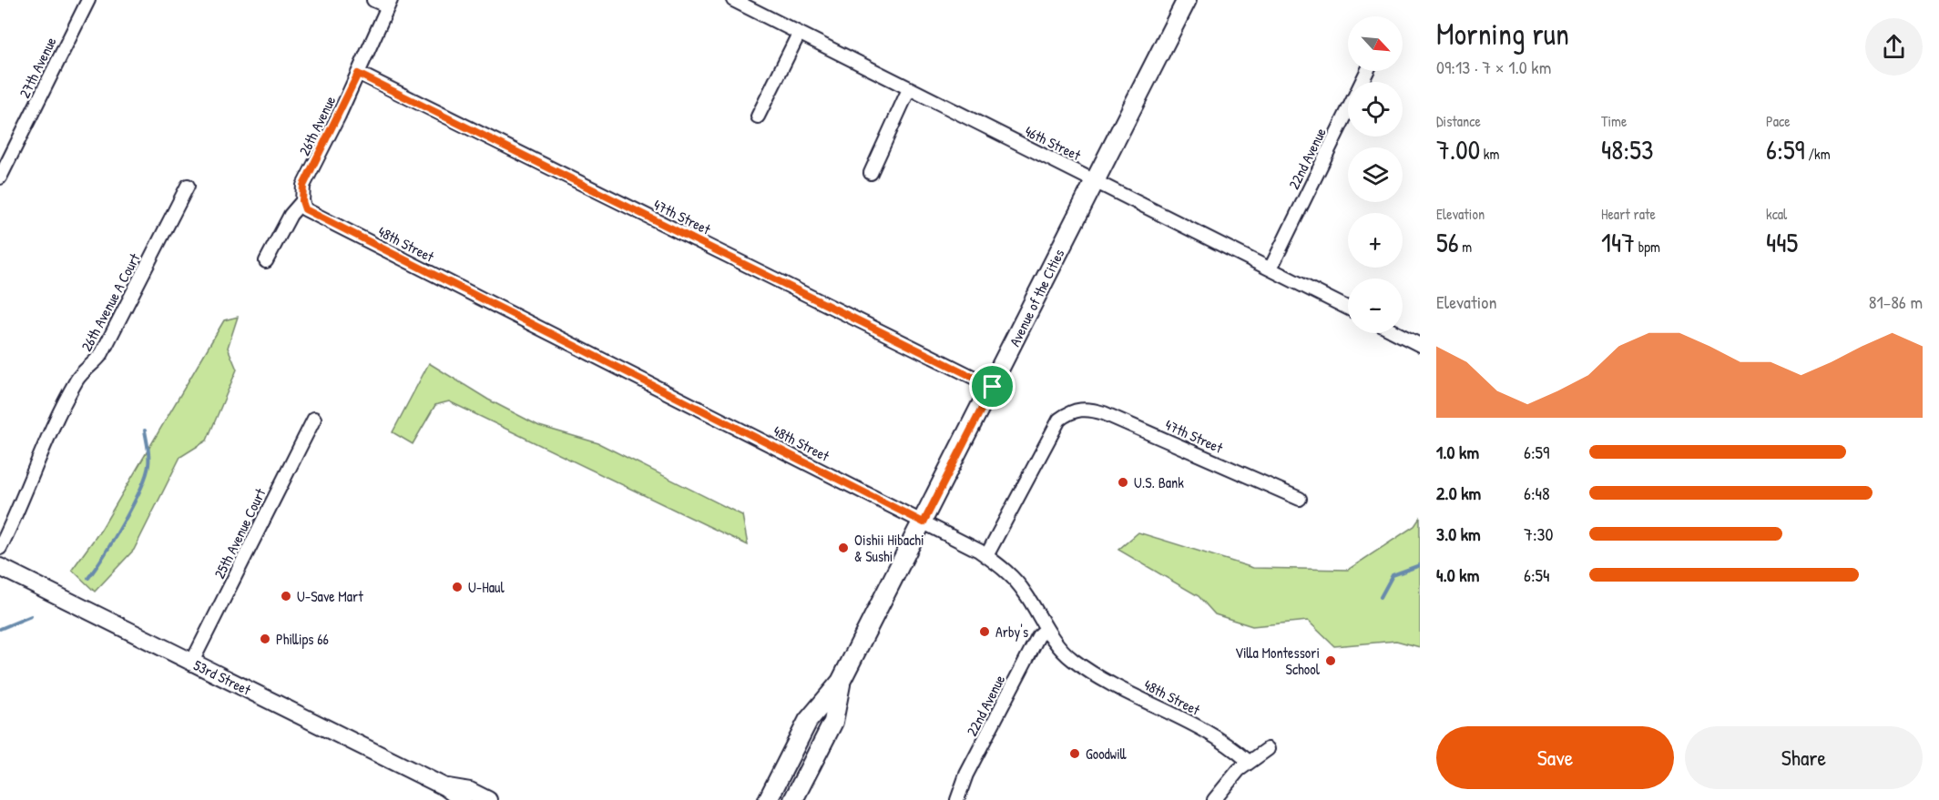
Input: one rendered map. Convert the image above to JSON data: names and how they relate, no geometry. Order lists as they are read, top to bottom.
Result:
{
  "streets": {
    "main road": ["Avenue of the Cities"],
    "street": [
      "27th Avenue",
      "26th Avenue",
      "46th Street",
      "22nd Avenue",
      "47th Street",
      "48th Street",
      "26th Avenue A Court",
      "25th Avenue Court",
      "53rd Street"
    ]
  },
  "crossings": [
    ["26th Avenue", "47th Street"],
    ["26th Avenue", "48th Street"],
    ["46th Street", "22nd Avenue"],
    ["46th Street", "Avenue of the Cities"],
    ["22nd Avenue", "48th Street"],
    ["47th Street", "48th Street"],
    ["47th Street", "Avenue of the Cities"],
    ["48th Street", "Avenue of the Cities"],
    ["25th Avenue Court", "53rd Street"]
  ],
  "places": [
    "U.S. Bank",
    "Oishii Hibachi & Sushi",
    "U-Haul",
    "U-Save Mart",
    "Arby's",
    "Phillips 66",
    "Villa Montessori School",
    "Goodwill"
  ],
  "north": "bottom right",
  "page": {
    "heading": ["Morning run", "09:13 · 7 × 1.0 km"],
    "map_buttons": ["+", "−"],
    "stats": [
      ["Distance", "7.00 km"],
      ["Time", "48:53"],
      ["Pace", "6:59 /km"],
      ["Elevation", "56 m"],
      ["Heart rate", "147 bpm"],
      ["kcal", "445"]
    ],
    "chart": ["Elevation", "81–86 m"],
    "list": [
      {
        "name": "1.0 km",
        "note": "6:59"
      },
      {
        "name": "2.0 km",
        "note": "6:48"
      },
      {
        "name": "3.0 km",
        "note": "7:30"
      },
      {
        "name": "4.0 km",
        "note": "6:54"
      }
    ],
    "buttons": ["Save", "Share"]
  }
}
